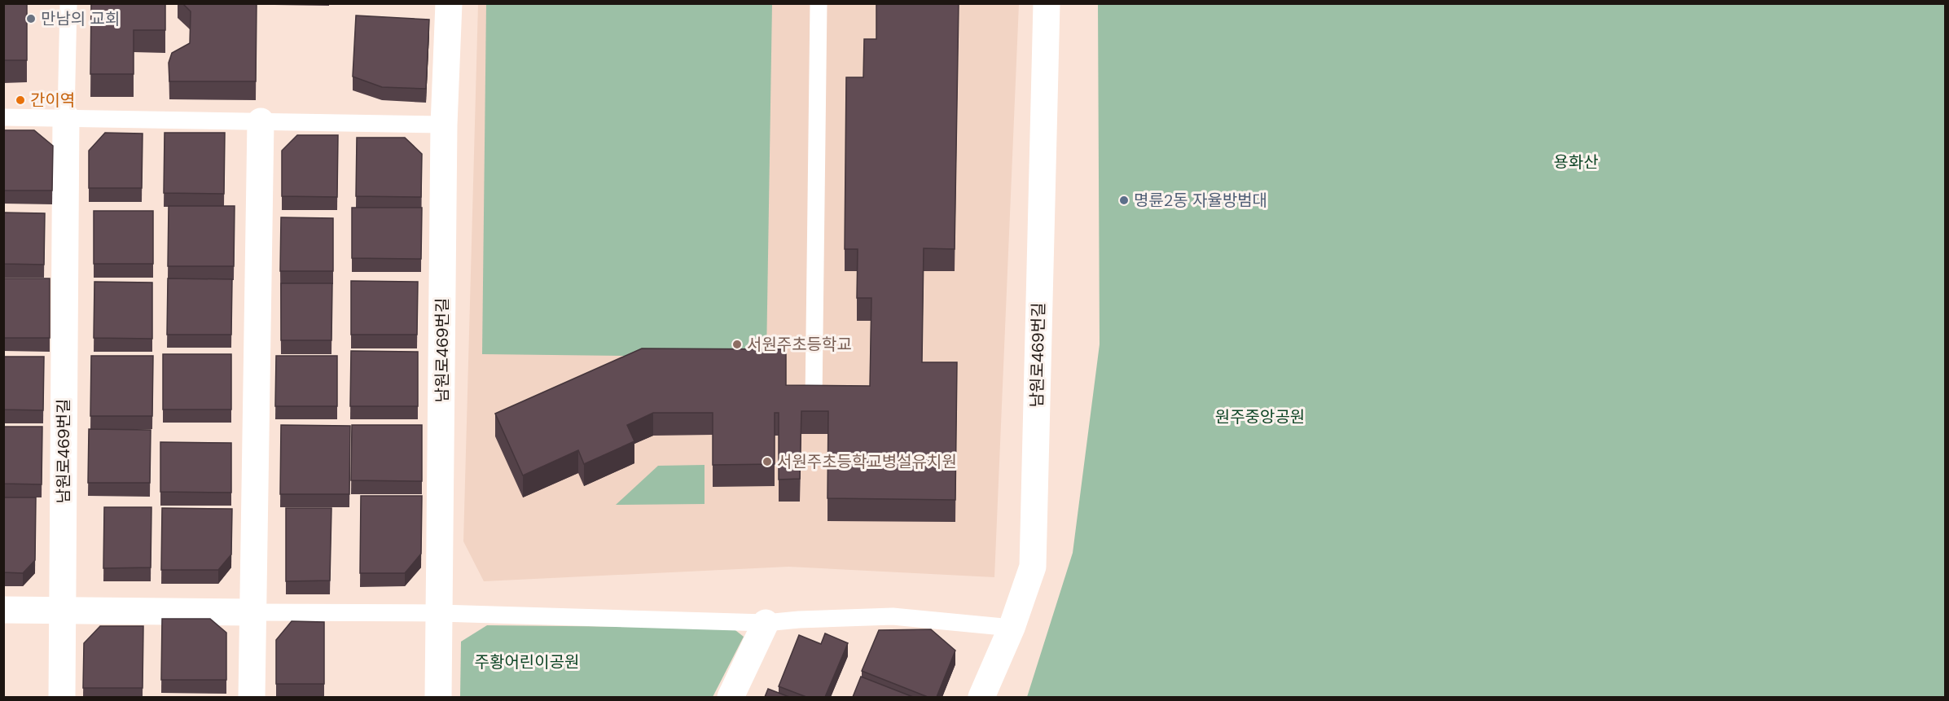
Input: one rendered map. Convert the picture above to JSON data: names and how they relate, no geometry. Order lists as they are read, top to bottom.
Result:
{
  "streets": {
    "street": ["남원로469번길"]
  },
  "parks": ["용화산", "원주중앙공원", "주황어린이공원"],
  "places": [
    "만남의 교회",
    "간이역",
    "명륜2동 자율방범대",
    "서원주초등학교",
    "서원주초등학교병설유치원"
  ]
}
